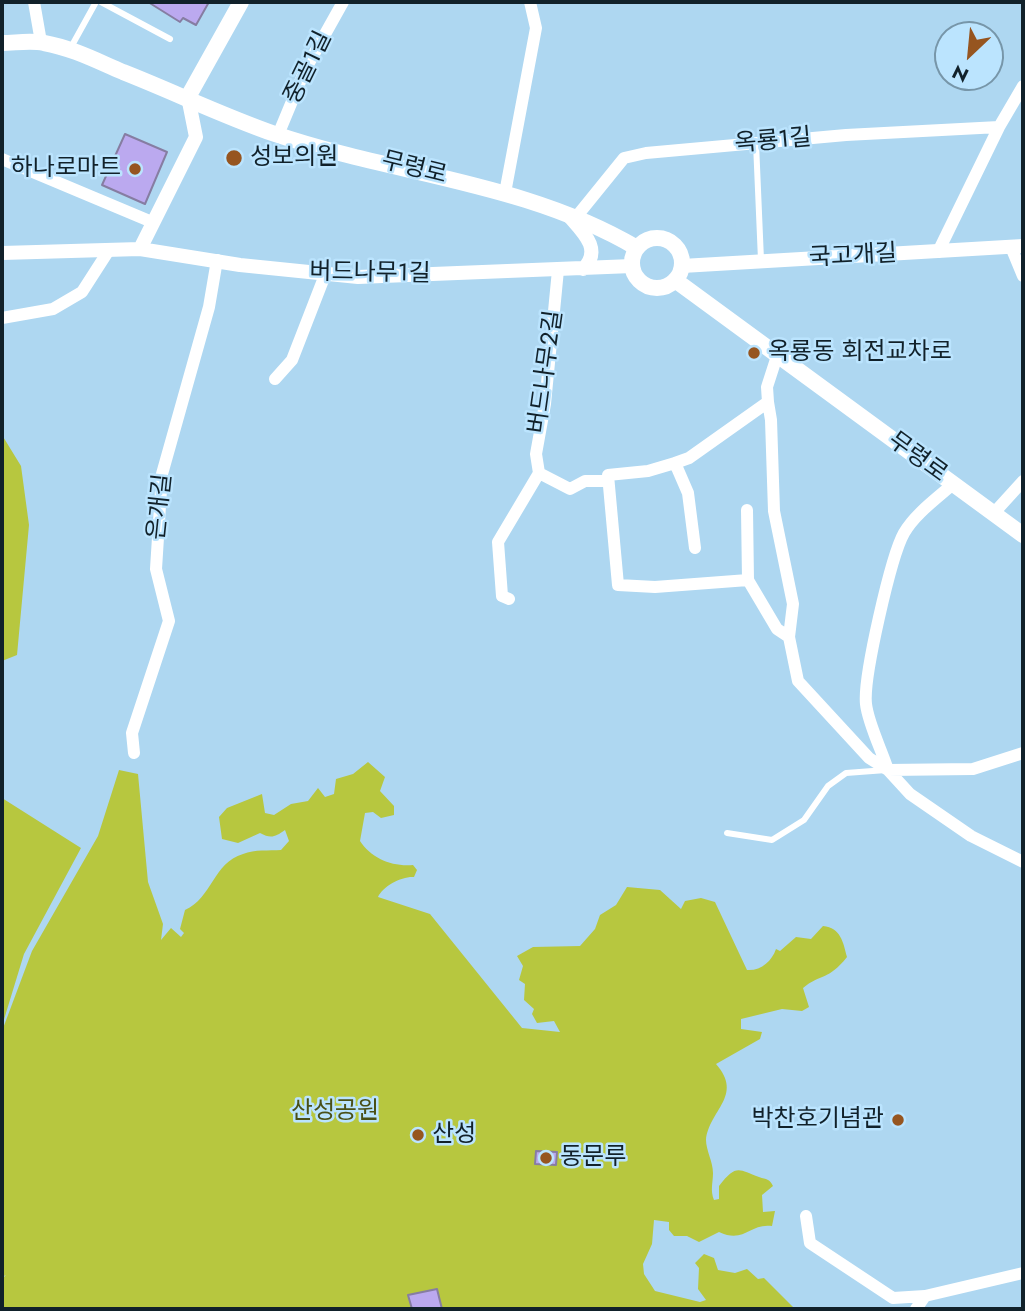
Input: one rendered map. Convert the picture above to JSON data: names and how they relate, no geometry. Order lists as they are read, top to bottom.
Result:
{
  "streets": {
    "main road": ["무령로"],
    "street": [
      "중골1길",
      "옥룡1길",
      "국고개길",
      "버드나무1길",
      "버드나무2길",
      "은개길"
    ]
  },
  "crossings": [
    ["중골1길", "무령로"],
    ["옥룡1길", "무령로"],
    ["무령로", "국고개길"],
    ["무령로", "버드나무1길"],
    ["국고개길", "버드나무1길"],
    ["버드나무1길", "버드나무2길"],
    ["버드나무1길", "은개길"]
  ],
  "parks": ["산성공원"],
  "places": [
    "성보의원",
    "하나로마트",
    "옥룡동 회전교차로",
    "박찬호기념관",
    "산성",
    "동문루"
  ],
  "north": "bottom left"
}
